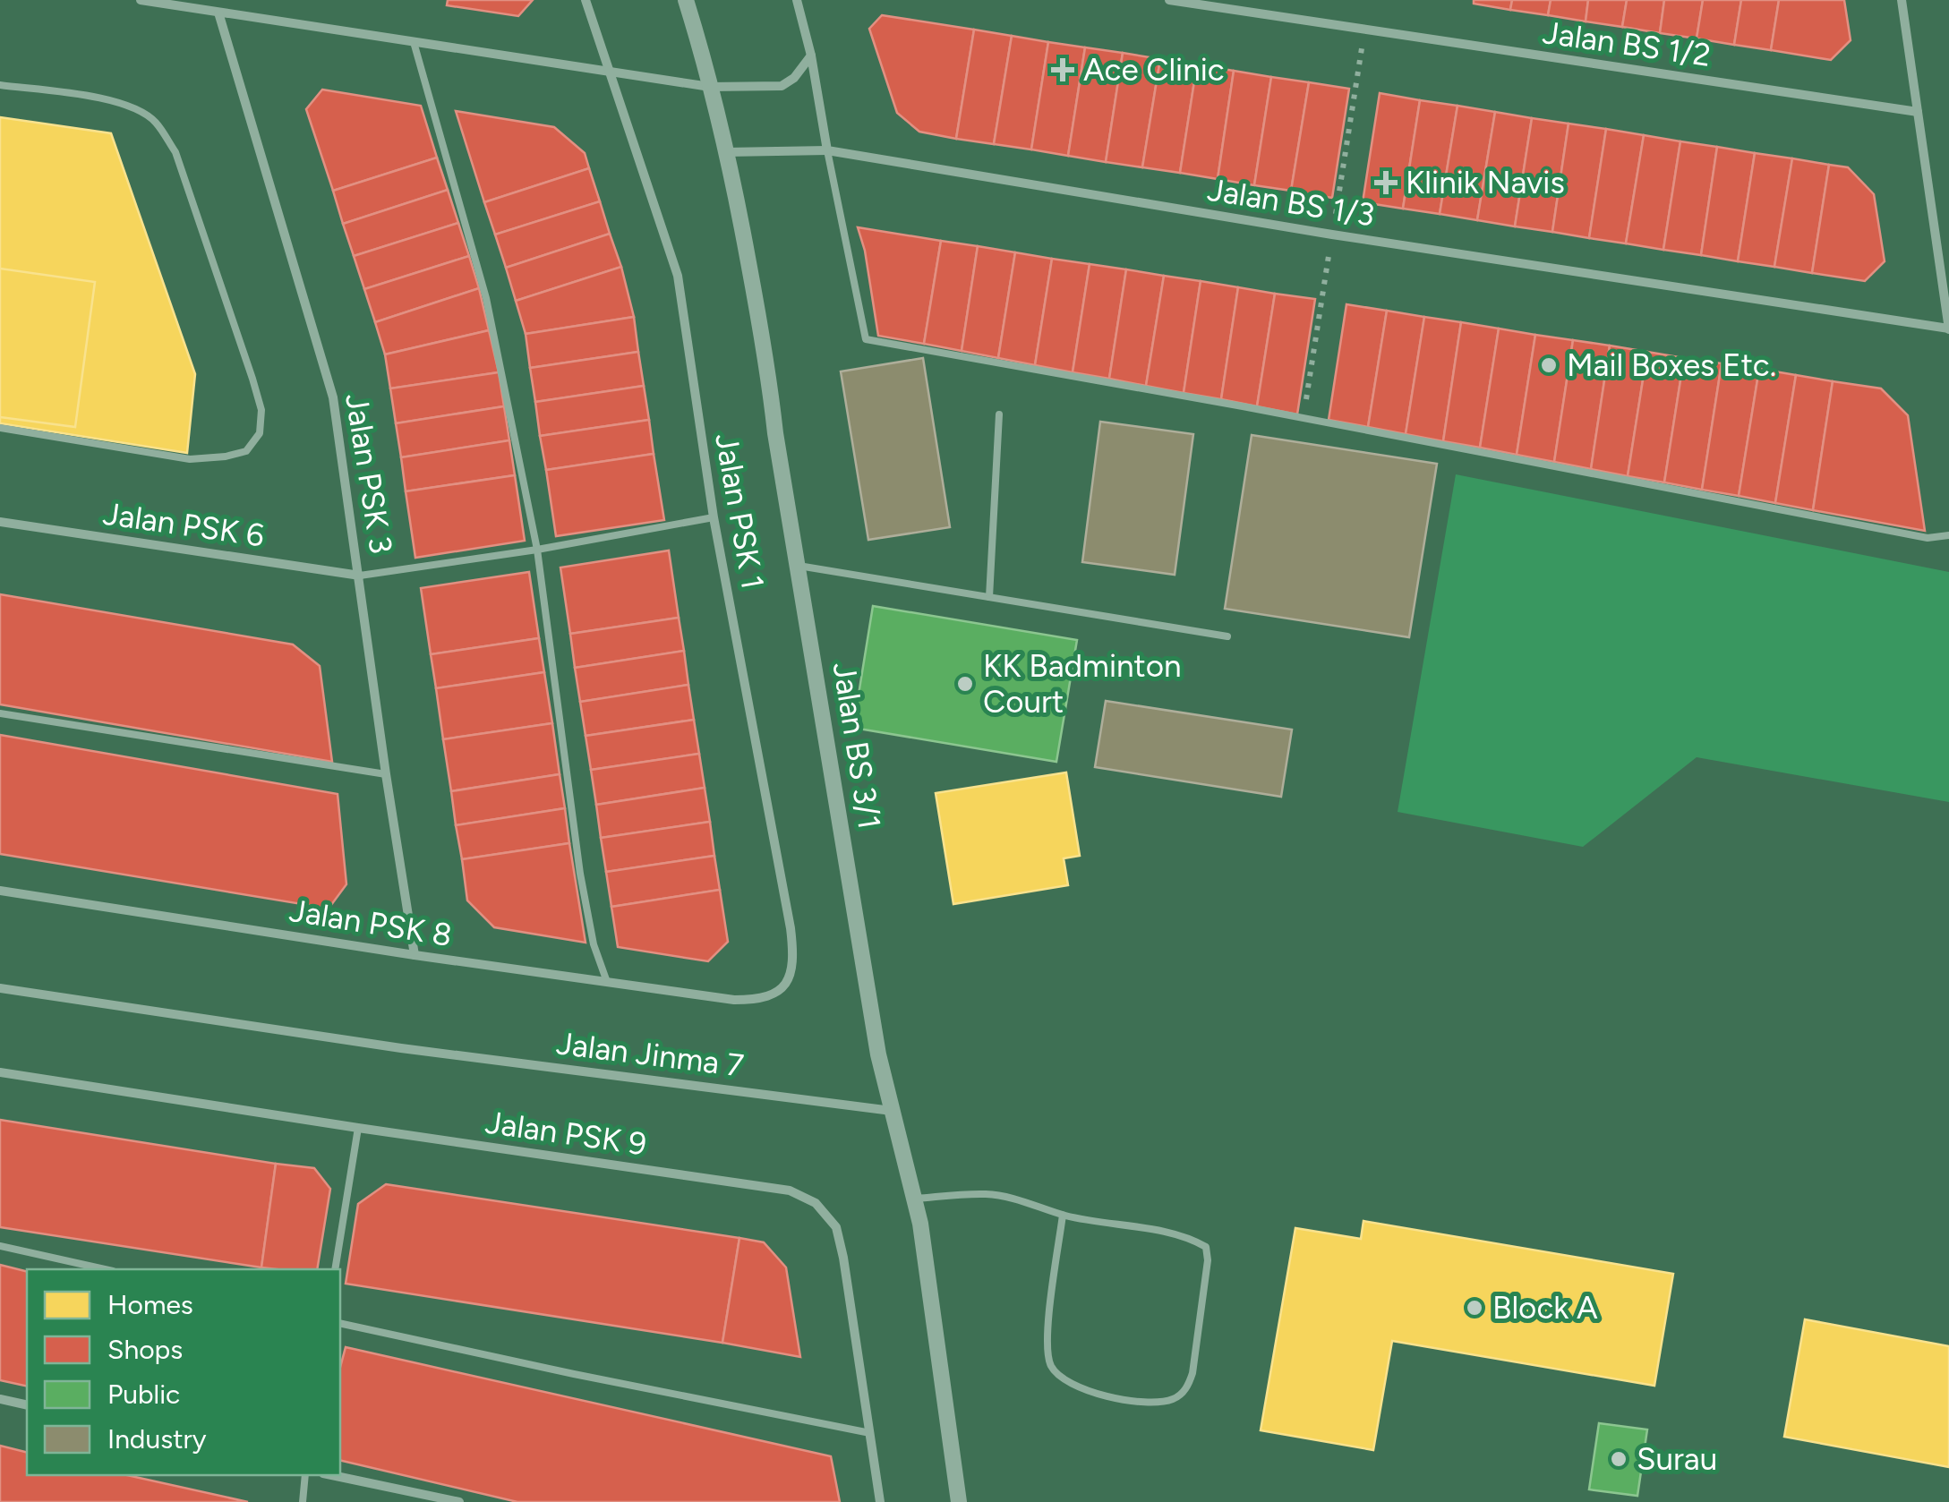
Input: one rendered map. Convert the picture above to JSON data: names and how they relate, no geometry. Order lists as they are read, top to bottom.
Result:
{
  "streets": {
    "street": [
      "Jalan BS 1/2",
      "Jalan BS 1/3",
      "Jalan PSK 3",
      "Jalan PSK 1",
      "Jalan PSK 6",
      "Jalan BS 3/1",
      "Jalan PSK 8",
      "Jalan Jinma 7",
      "Jalan PSK 9"
    ]
  },
  "crossings": [
    ["Jalan BS 1/3", "Jalan BS 3/1"],
    ["Jalan PSK 3", "Jalan PSK 6"],
    ["Jalan PSK 3", "Jalan PSK 8"],
    ["Jalan PSK 1", "Jalan PSK 8"],
    ["Jalan BS 3/1", "Jalan Jinma 7"]
  ],
  "places": {
    "health": ["Ace Clinic", "Klinik Navis"],
    "other": [
      "Mail Boxes Etc.",
      "KK Badminton Court",
      "Block A",
      "Surau"
    ]
  },
  "legend": [
    "Homes",
    "Shops",
    "Public",
    "Industry"
  ]
}
